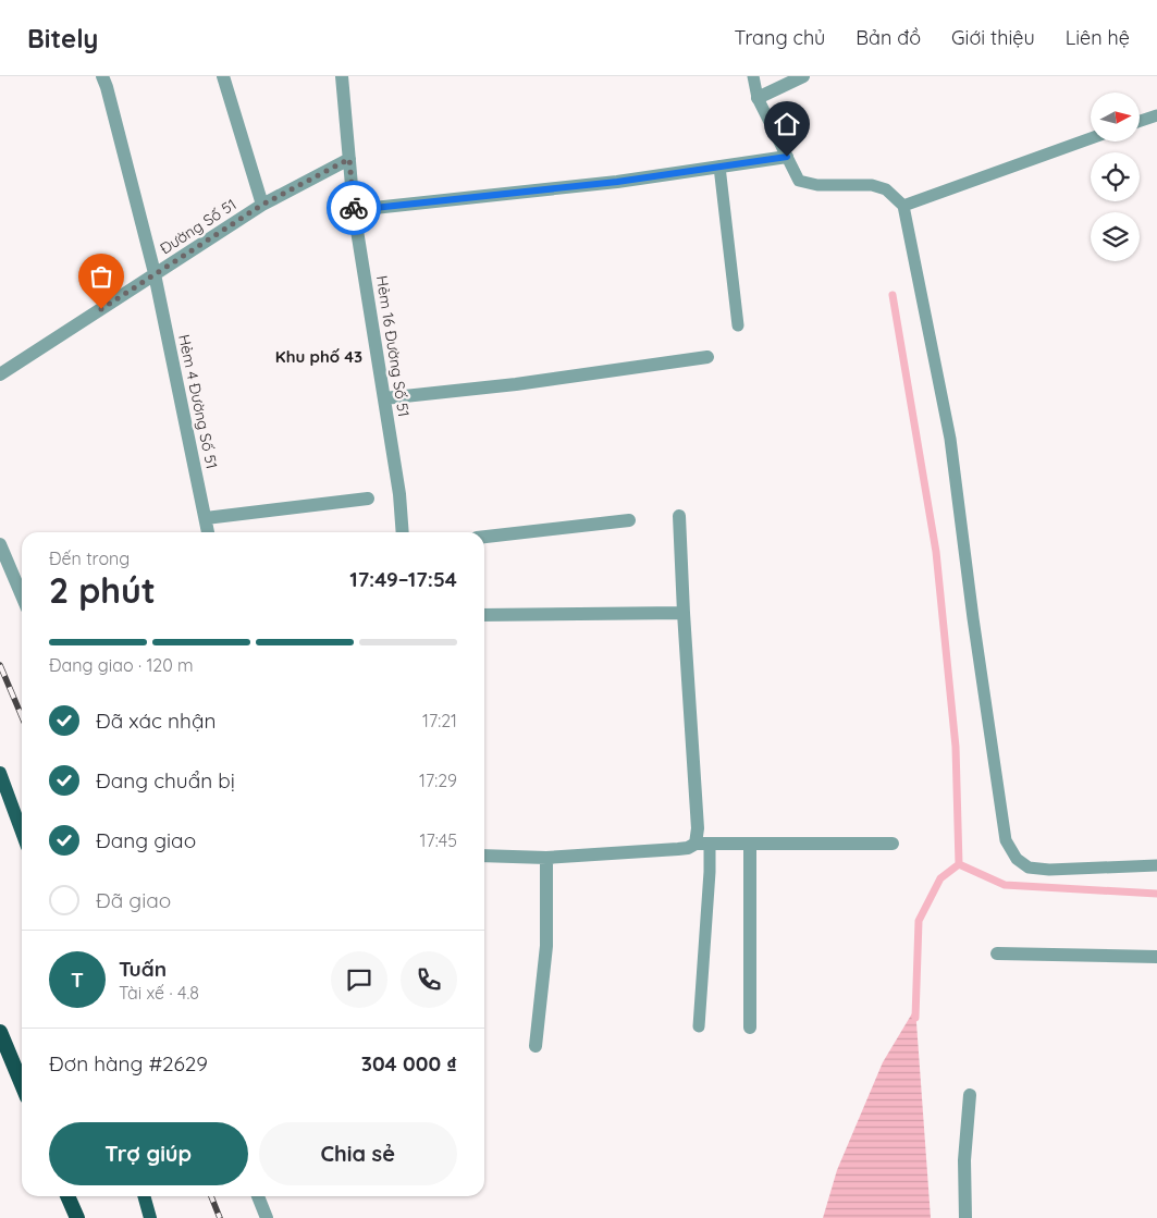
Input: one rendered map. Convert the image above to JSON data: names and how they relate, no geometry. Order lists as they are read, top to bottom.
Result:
{
  "streets": {
    "street": ["Đường Số 51", "Hẻm 16 Đường Số 51", "Hẻm 4 Đường Số 51"]
  },
  "crossings": [
    ["Đường Số 51", "Hẻm 16 Đường Số 51"],
    ["Đường Số 51", "Hẻm 4 Đường Số 51"]
  ],
  "districts": ["Khu phố 43"],
  "north": "right",
  "page": {
    "header": "Bitely",
    "nav": [
      "Trang chủ",
      "Bản đồ",
      "Giới thiệu",
      "Liên hệ"
    ],
    "heading": ["2 phút", "Đến trong", "17:49–17:54"],
    "panel": [
      "Tuấn",
      "Tài xế · 4.8",
      "Đơn hàng #2629",
      "304 000 ₫"
    ],
    "bar": "Đang giao · 120 m",
    "list": [
      ["Đã xác nhận", "17:21"],
      ["Đang chuẩn bị", "17:29"],
      ["Đang giao", "17:45"],
      "Đã giao"
    ],
    "round": "T",
    "buttons": ["Trợ giúp", "Chia sẻ"]
  }
}
